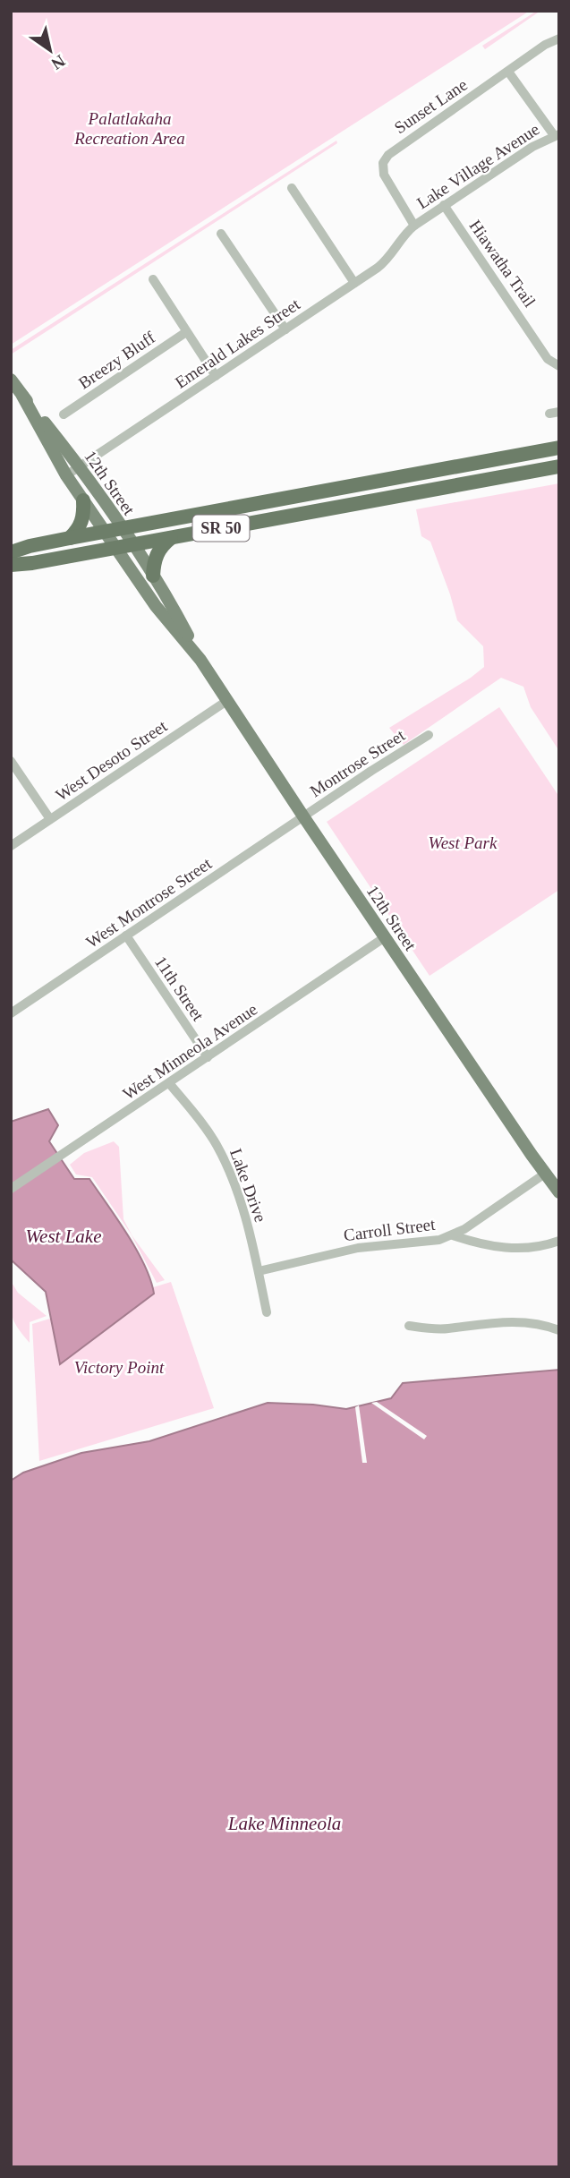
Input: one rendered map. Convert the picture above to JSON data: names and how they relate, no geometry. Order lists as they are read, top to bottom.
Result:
{
  "streets": {
    "highway": ["SR 50"],
    "main road": ["12th Street"],
    "street": [
      "Sunset Lane",
      "Lake Village Avenue",
      "Hiawatha Trail",
      "Emerald Lakes Street",
      "Breezy Bluff",
      "West Desoto Street",
      "Montrose Street",
      "West Montrose Street",
      "11th Street",
      "West Minneola Avenue",
      "Lake Drive",
      "Carroll Street"
    ]
  },
  "crossings": [
    ["Sunset Lane", "Lake Village Avenue"],
    ["Sunset Lane", "Emerald Lakes Street"],
    ["Lake Village Avenue", "Hiawatha Trail"],
    ["Lake Village Avenue", "Emerald Lakes Street"],
    ["Emerald Lakes Street", "12th Street"],
    ["12th Street", "SR 50"],
    ["12th Street", "West Desoto Street"],
    ["12th Street", "Montrose Street"],
    ["12th Street", "West Montrose Street"],
    ["12th Street", "West Minneola Avenue"],
    ["12th Street", "Carroll Street"],
    ["Montrose Street", "West Montrose Street"],
    ["West Montrose Street", "11th Street"],
    ["11th Street", "West Minneola Avenue"],
    ["West Minneola Avenue", "Lake Drive"],
    ["Lake Drive", "Carroll Street"]
  ],
  "water": ["West Lake", "Lake Minneola"],
  "parks": ["Palatlakaha Recreation Area", "West Park", "Victory Point"],
  "north": "bottom right"
}
